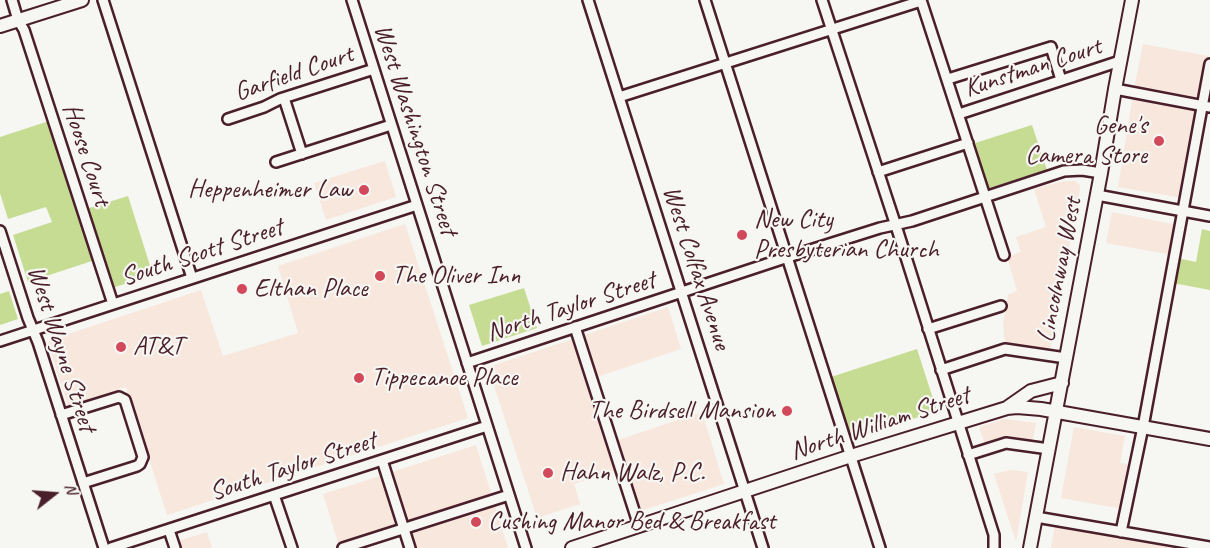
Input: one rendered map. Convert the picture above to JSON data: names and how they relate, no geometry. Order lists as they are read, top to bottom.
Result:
{
  "streets": {
    "main road": ["Lincolnway West", "North William Street"],
    "street": [
      "Kunstman Court",
      "Garfield Court",
      "West Washington Street",
      "Hoose Court",
      "South Scott Street",
      "West Colfax Avenue",
      "North Taylor Street",
      "West Wayne Street",
      "South Taylor Street"
    ]
  },
  "crossings": [
    ["Kunstman Court", "Lincolnway West"],
    ["Garfield Court", "West Washington Street"],
    ["West Washington Street", "South Scott Street"],
    ["West Washington Street", "North Taylor Street"],
    ["West Washington Street", "South Taylor Street"],
    ["Hoose Court", "South Scott Street"],
    ["South Scott Street", "West Wayne Street"],
    ["West Colfax Avenue", "North Taylor Street"],
    ["West Colfax Avenue", "North William Street"],
    ["Lincolnway West", "North Taylor Street"],
    ["Lincolnway West", "North William Street"]
  ],
  "places": [
    "Gene's Camera Store",
    "Heppenheimer Law",
    "New City Presbyterian Church",
    "The Oliver Inn",
    "Elthan Place",
    "AT&T",
    "Tippecanoe Place",
    "The Birdsell Mansion",
    "Hahn Walz, P.C.",
    "Cushing Manor Bed & Breakfast"
  ],
  "north": "right"
}
